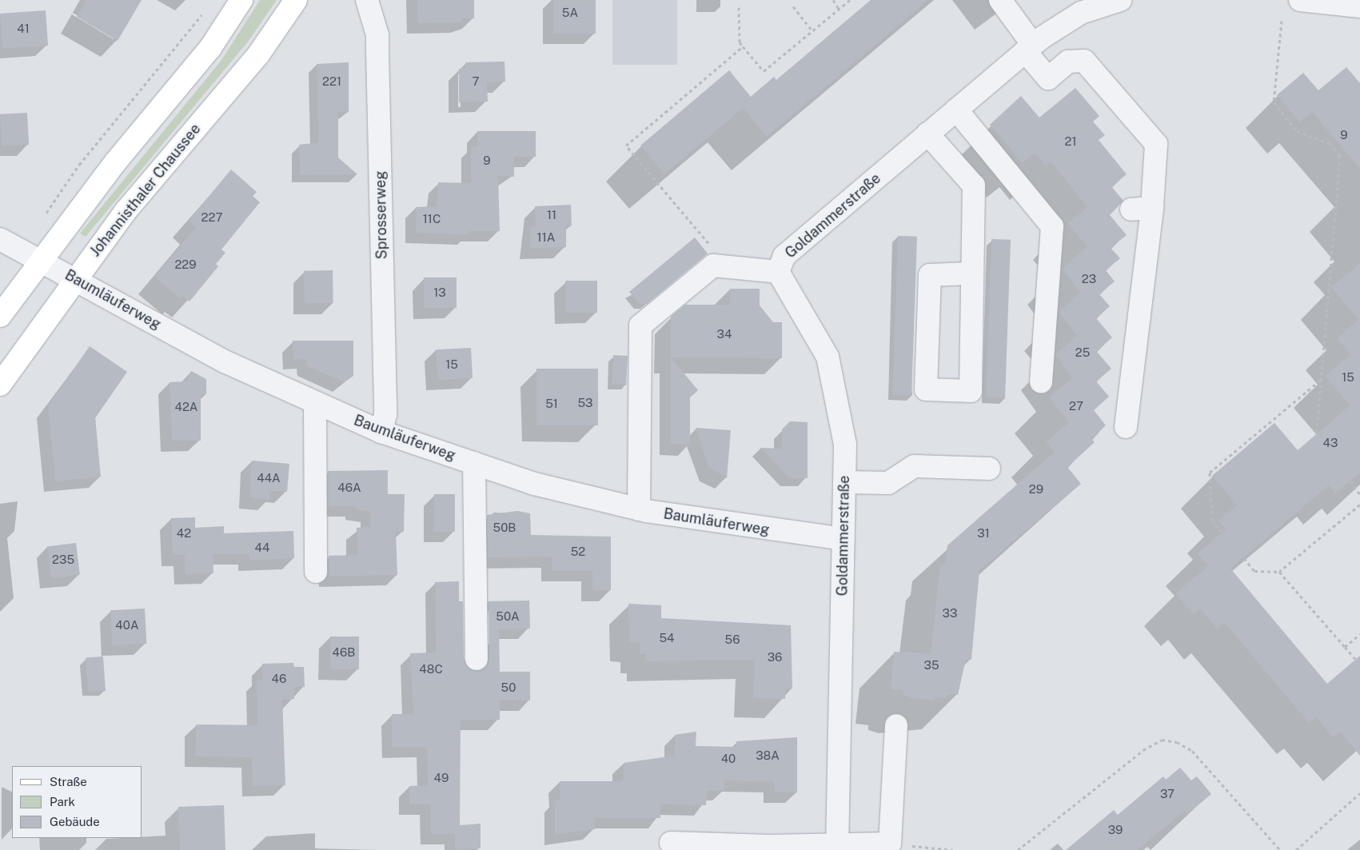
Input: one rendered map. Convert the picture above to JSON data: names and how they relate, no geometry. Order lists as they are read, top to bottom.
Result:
{
  "streets": {
    "main road": ["Johannisthaler Chaussee"],
    "street": ["Sprosserweg", "Goldammerstraße", "Baumläuferweg"]
  },
  "crossings": [
    ["Johannisthaler Chaussee", "Baumläuferweg"],
    ["Sprosserweg", "Baumläuferweg"],
    ["Goldammerstraße", "Baumläuferweg"]
  ],
  "house_numbers": [
    "5A",
    "41",
    "221",
    "7",
    "9",
    "21",
    "9",
    "11",
    "227",
    "11C",
    "11A",
    "229",
    "23",
    "13",
    "34",
    "25",
    "15",
    "15",
    "53",
    "51",
    "27",
    "42A",
    "43",
    "44A",
    "46A",
    "29",
    "50B",
    "42",
    "31",
    "44",
    "52",
    "235",
    "33",
    "50A",
    "40A",
    "54",
    "56",
    "46B",
    "36",
    "35",
    "48C",
    "46",
    "50",
    "38A",
    "40",
    "49",
    "37",
    "39"
  ],
  "legend": ["Straße", "Park", "Gebäude"]
}
